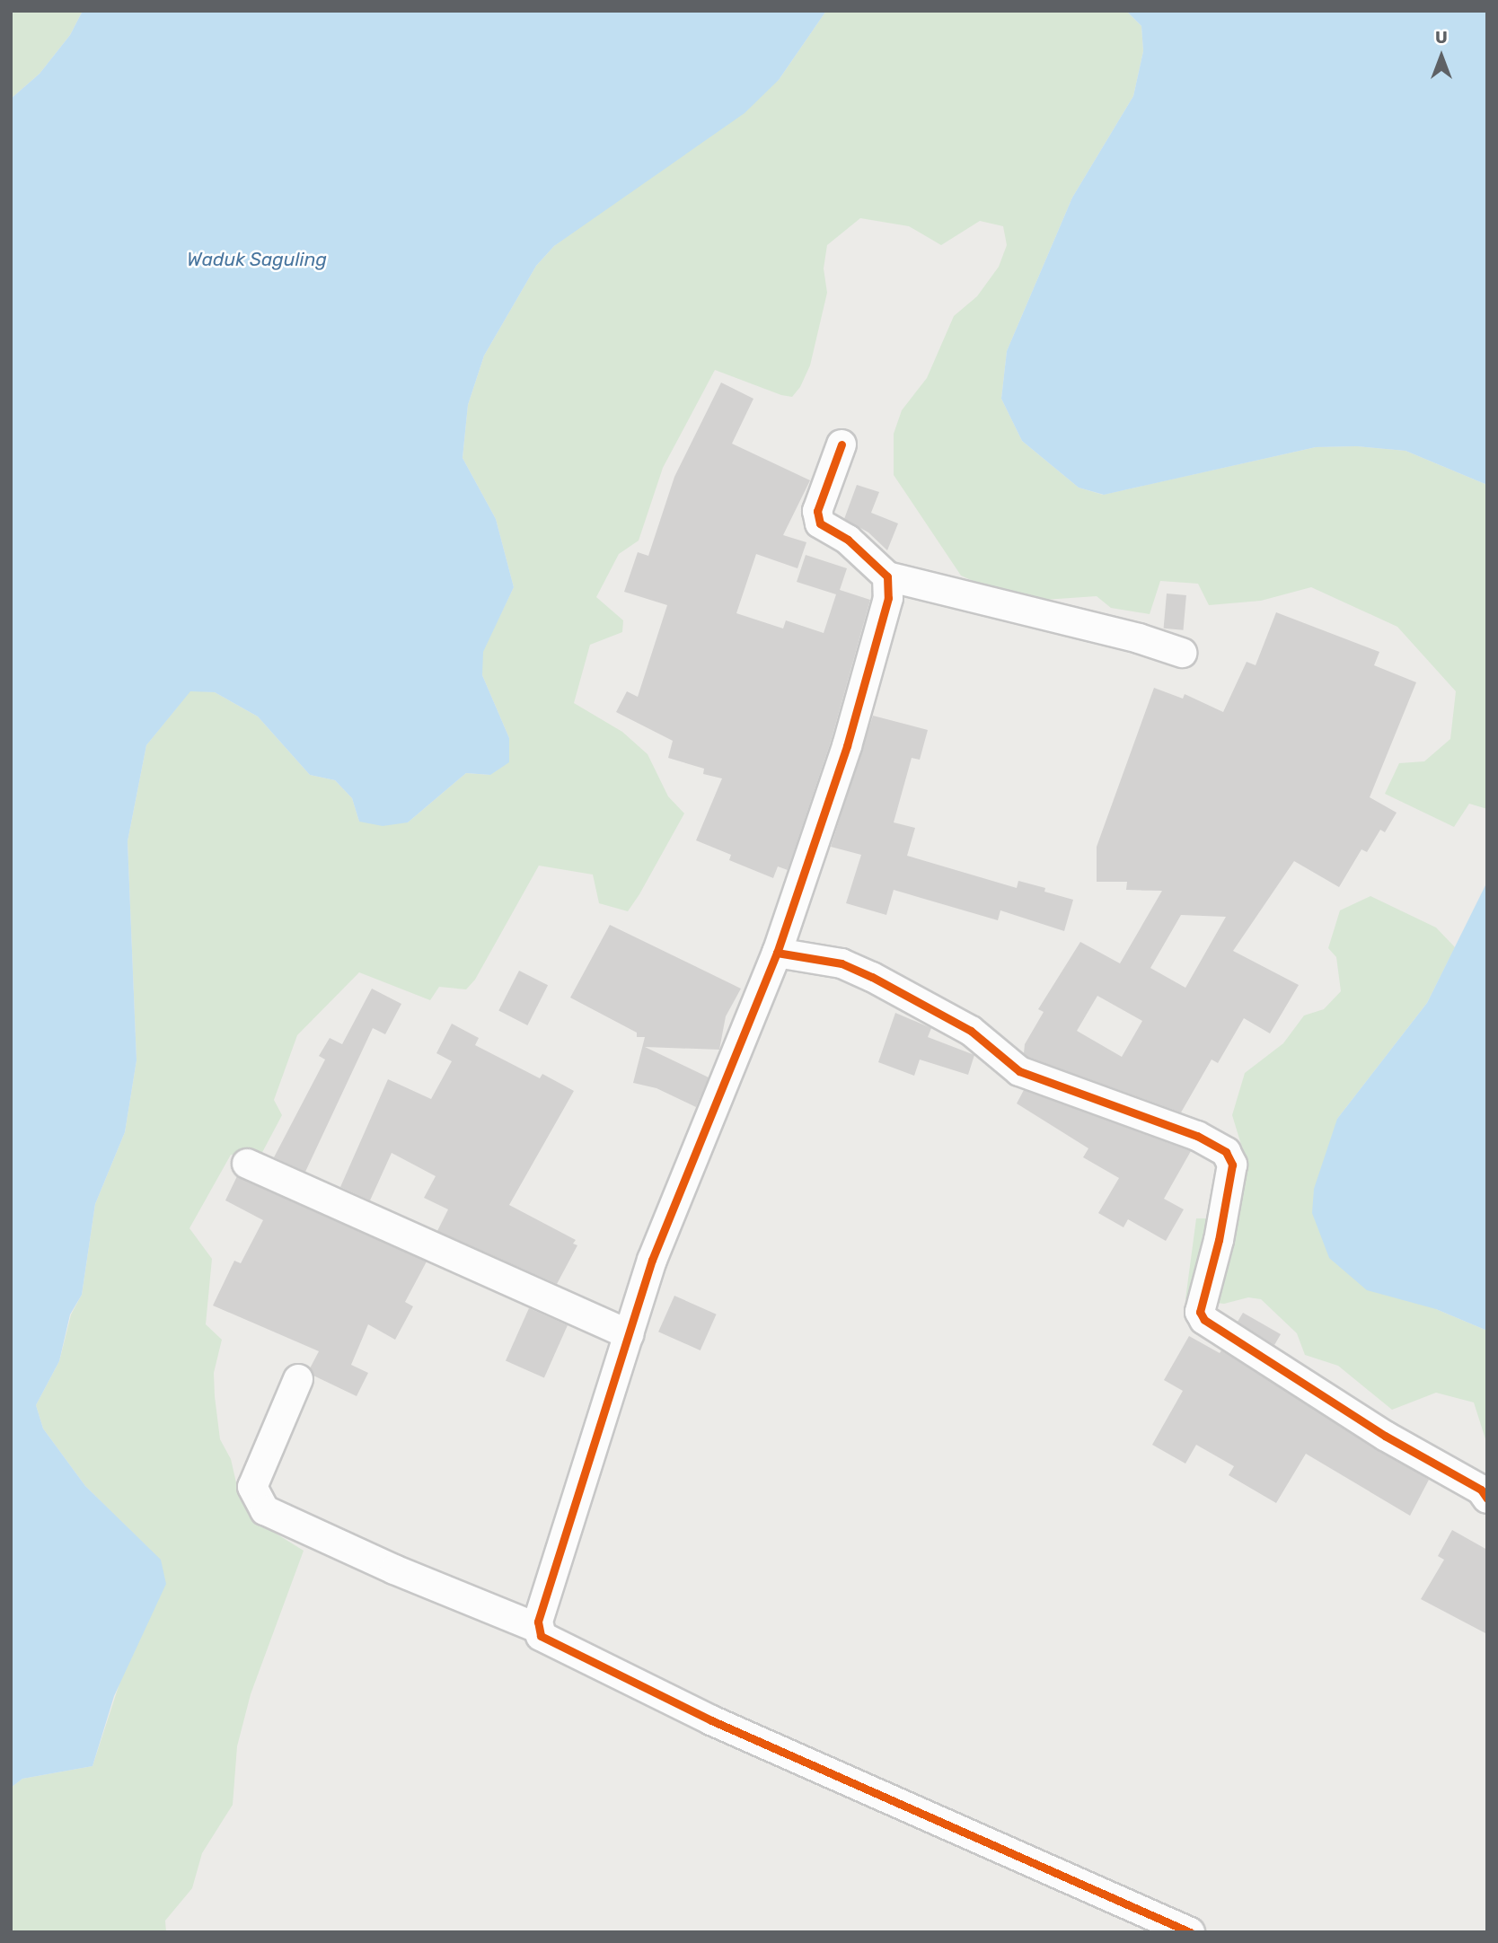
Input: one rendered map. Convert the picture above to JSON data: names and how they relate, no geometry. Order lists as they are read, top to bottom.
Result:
{
  "water": ["Waduk Saguling"],
  "north": "top"
}
